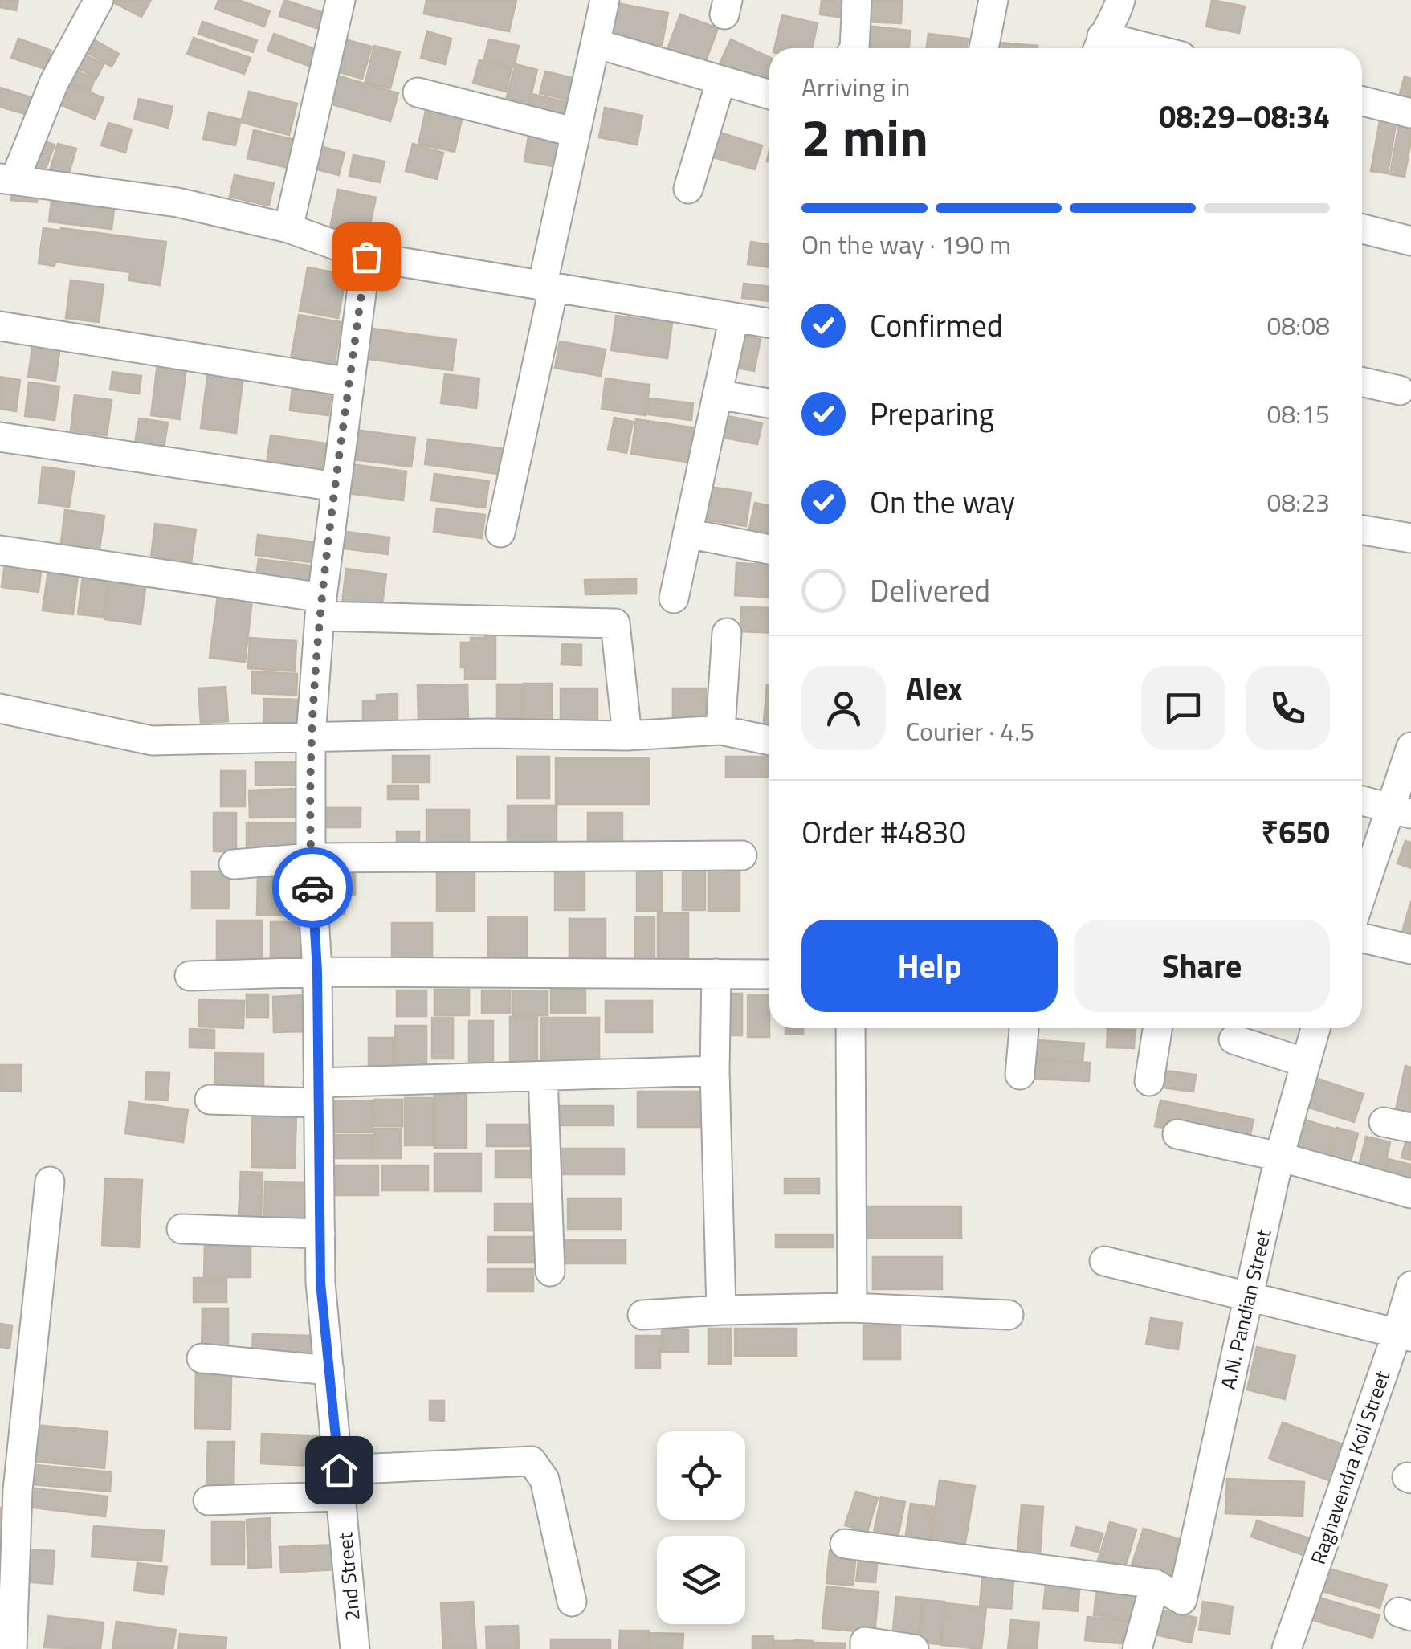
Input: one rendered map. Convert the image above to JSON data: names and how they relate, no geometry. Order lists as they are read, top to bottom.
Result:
{
  "streets": {
    "street": ["A.N. Pandian Street", "Raghavendra Koil Street", "2nd Street"]
  },
  "page": {
    "heading": ["2 min", "Arriving in", "08:29–08:34"],
    "panel": [
      "Alex",
      "Courier · 4.5",
      "Order #4830",
      "₹650"
    ],
    "bar": "On the way · 190 m",
    "list": [
      ["Confirmed", "08:08"],
      ["Preparing", "08:15"],
      ["On the way", "08:23"],
      "Delivered"
    ],
    "buttons": ["Help", "Share"]
  }
}
